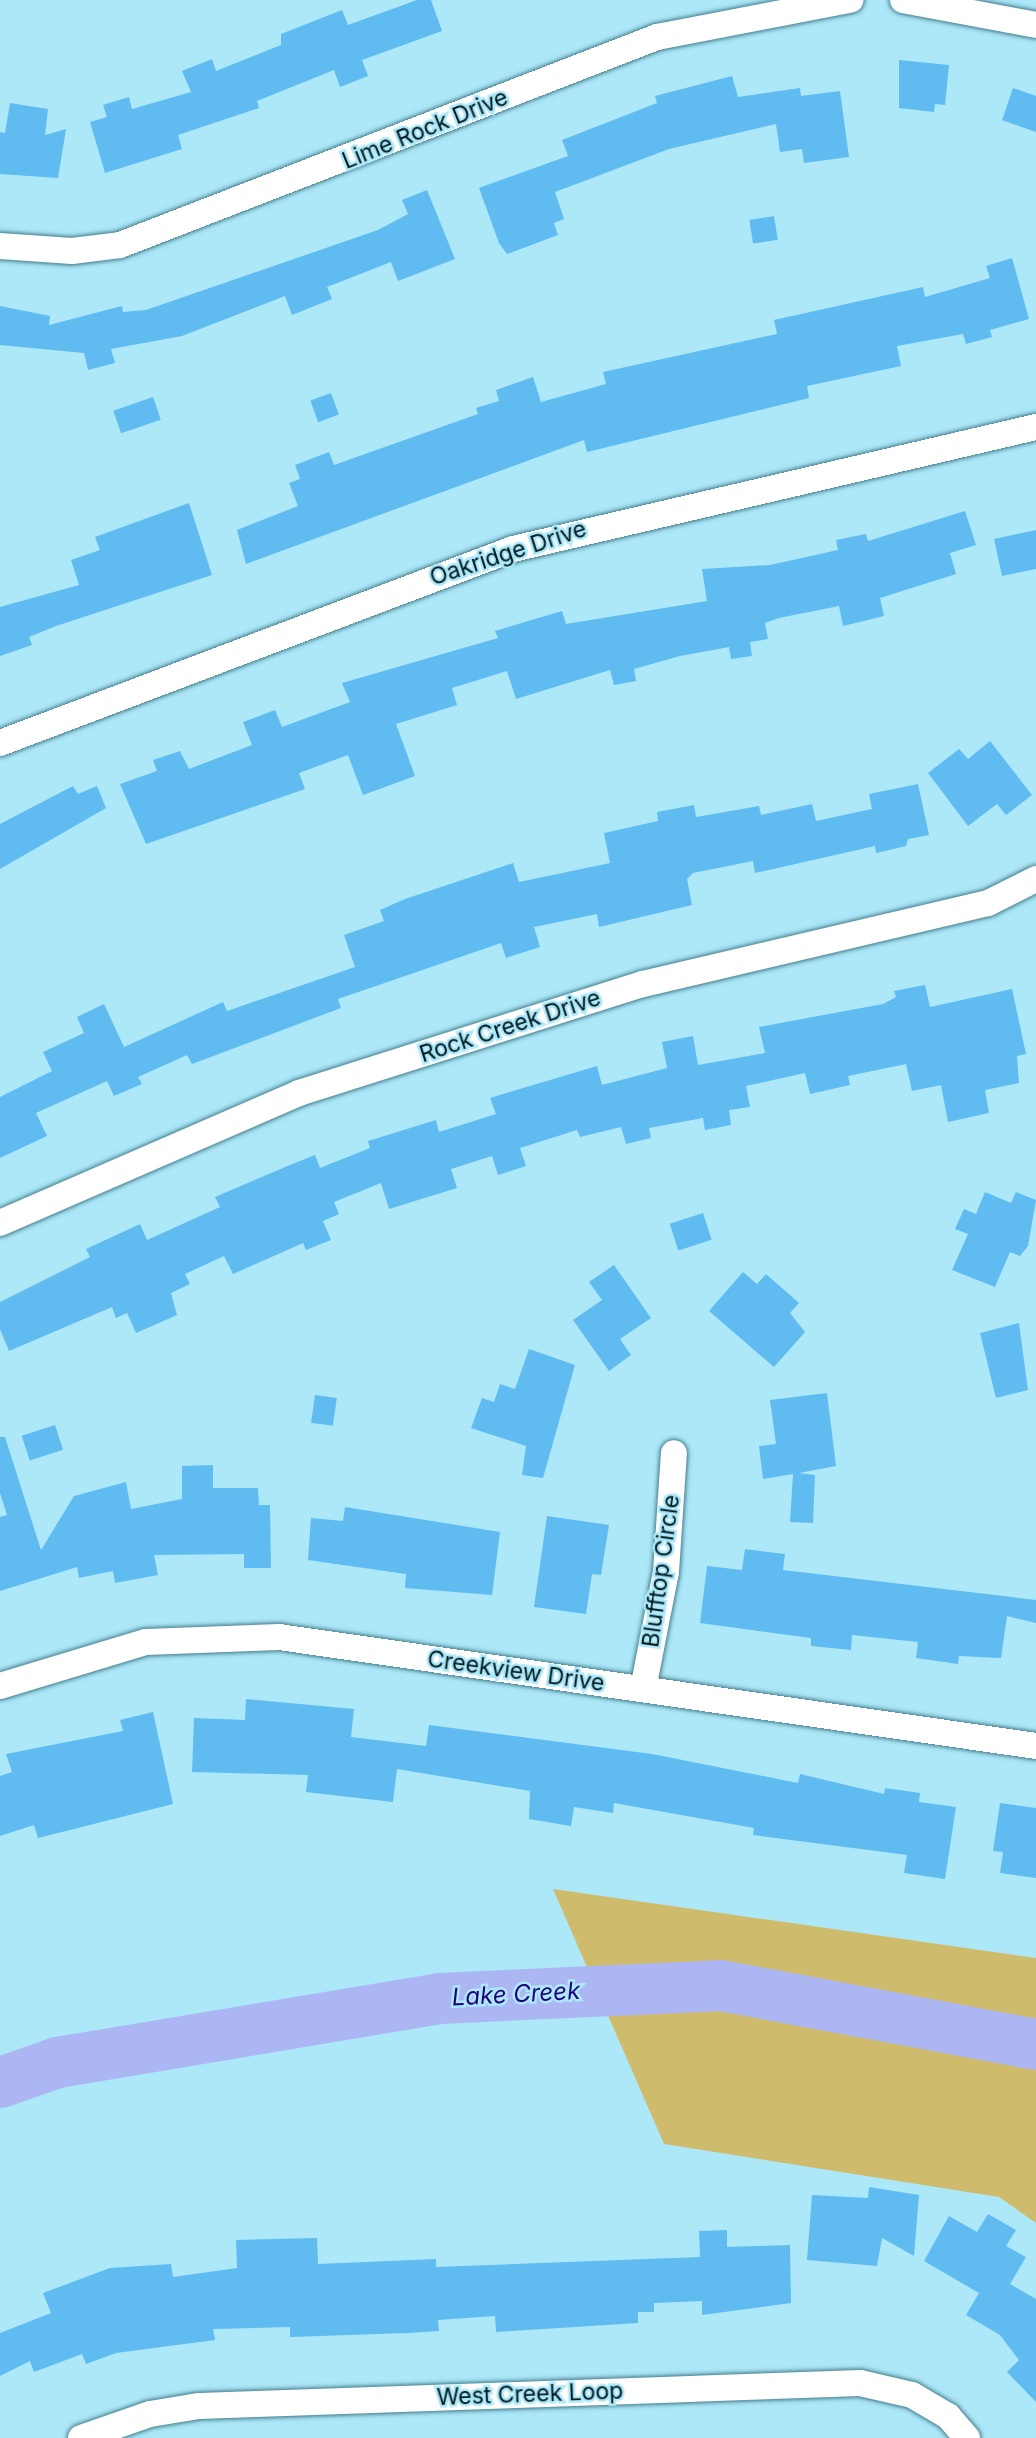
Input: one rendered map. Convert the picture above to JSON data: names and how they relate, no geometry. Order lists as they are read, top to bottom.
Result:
{
  "streets": {
    "street": [
      "Lime Rock Drive",
      "Oakridge Drive",
      "Rock Creek Drive",
      "Blufftop Circle",
      "Creekview Drive",
      "West Creek Loop"
    ]
  },
  "crossings": [
    ["Blufftop Circle", "Creekview Drive"]
  ],
  "water": ["Lake Creek"]
}
